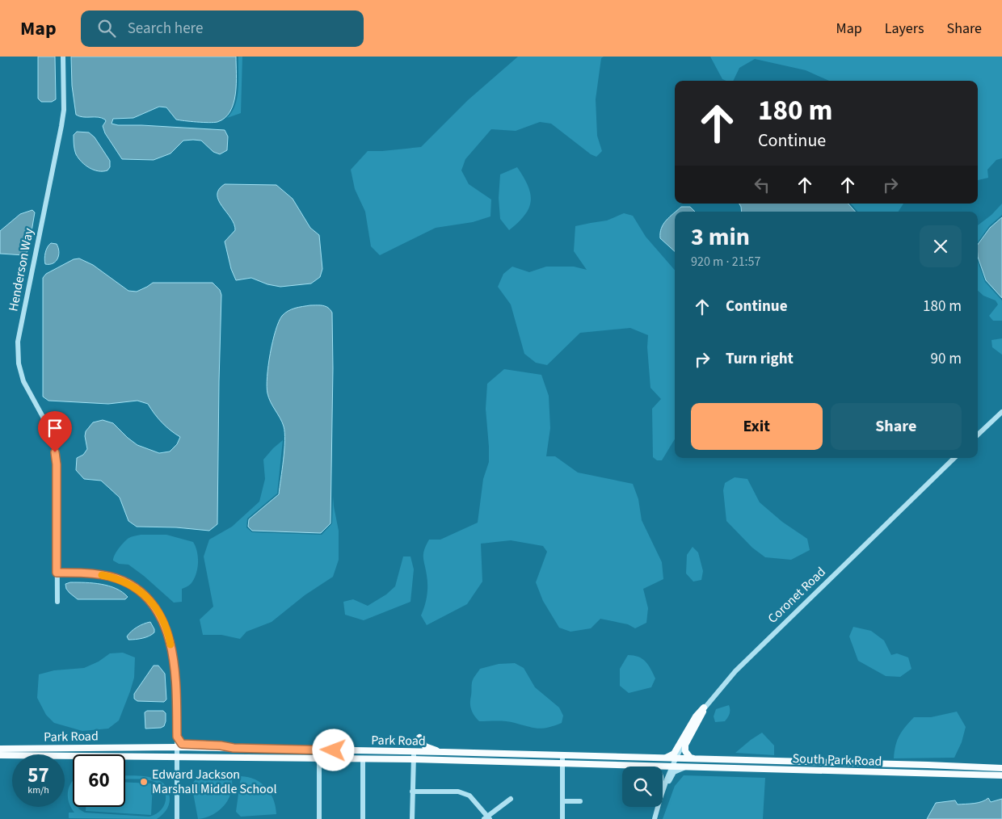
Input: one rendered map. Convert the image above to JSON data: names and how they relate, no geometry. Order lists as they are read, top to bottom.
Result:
{
  "streets": {
    "main road": ["Park Road", "South Park Road"],
    "street": ["Henderson Way", "Coronet Road"]
  },
  "crossings": [
    ["Coronet Road", "Park Road"],
    ["Coronet Road", "South Park Road"],
    ["Park Road", "South Park Road"]
  ],
  "places": ["Edward Jackson Marshall Middle School"],
  "page": {
    "header": "Map",
    "search": "Search here",
    "nav": ["Map", "Layers", "Share"],
    "turn": ["180 m", "Continue"],
    "heading": ["3 min", "920 m · 21:57"],
    "list": [
      {
        "name": "Continue",
        "value": "180 m"
      },
      {
        "name": "Turn right",
        "value": "90 m"
      }
    ],
    "buttons": ["Exit", "Share"],
    "speed": "57 km/h",
    "limit": "60"
  }
}
